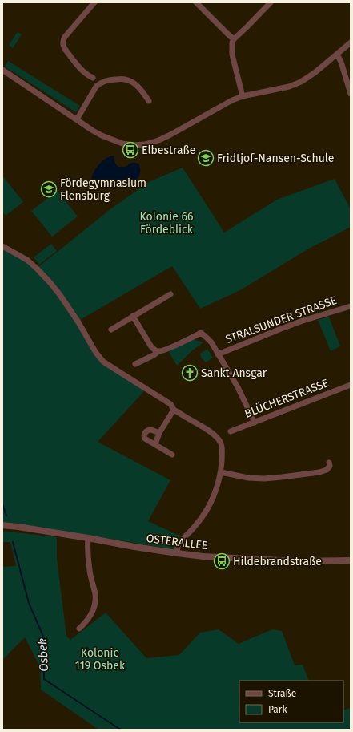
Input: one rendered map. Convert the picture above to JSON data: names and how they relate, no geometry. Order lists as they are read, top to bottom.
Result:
{
  "streets": {
    "street": ["STRALSUNDER STRASSE", "BLÜCHERSTRASSE", "OSTERALLEE"]
  },
  "water": ["Osbek"],
  "parks": ["Kolonie 66 Fördeblick", "Kolonie 119 Osbek"],
  "places": {
    "bus stop": ["Elbestraße", "Hildebrandstraße"],
    "school or university": ["Fridtjof-Nansen-Schule", "Fördegymnasium Flensburg"],
    "church": ["Sankt Ansgar"]
  },
  "legend": ["Straße", "Park"]
}
